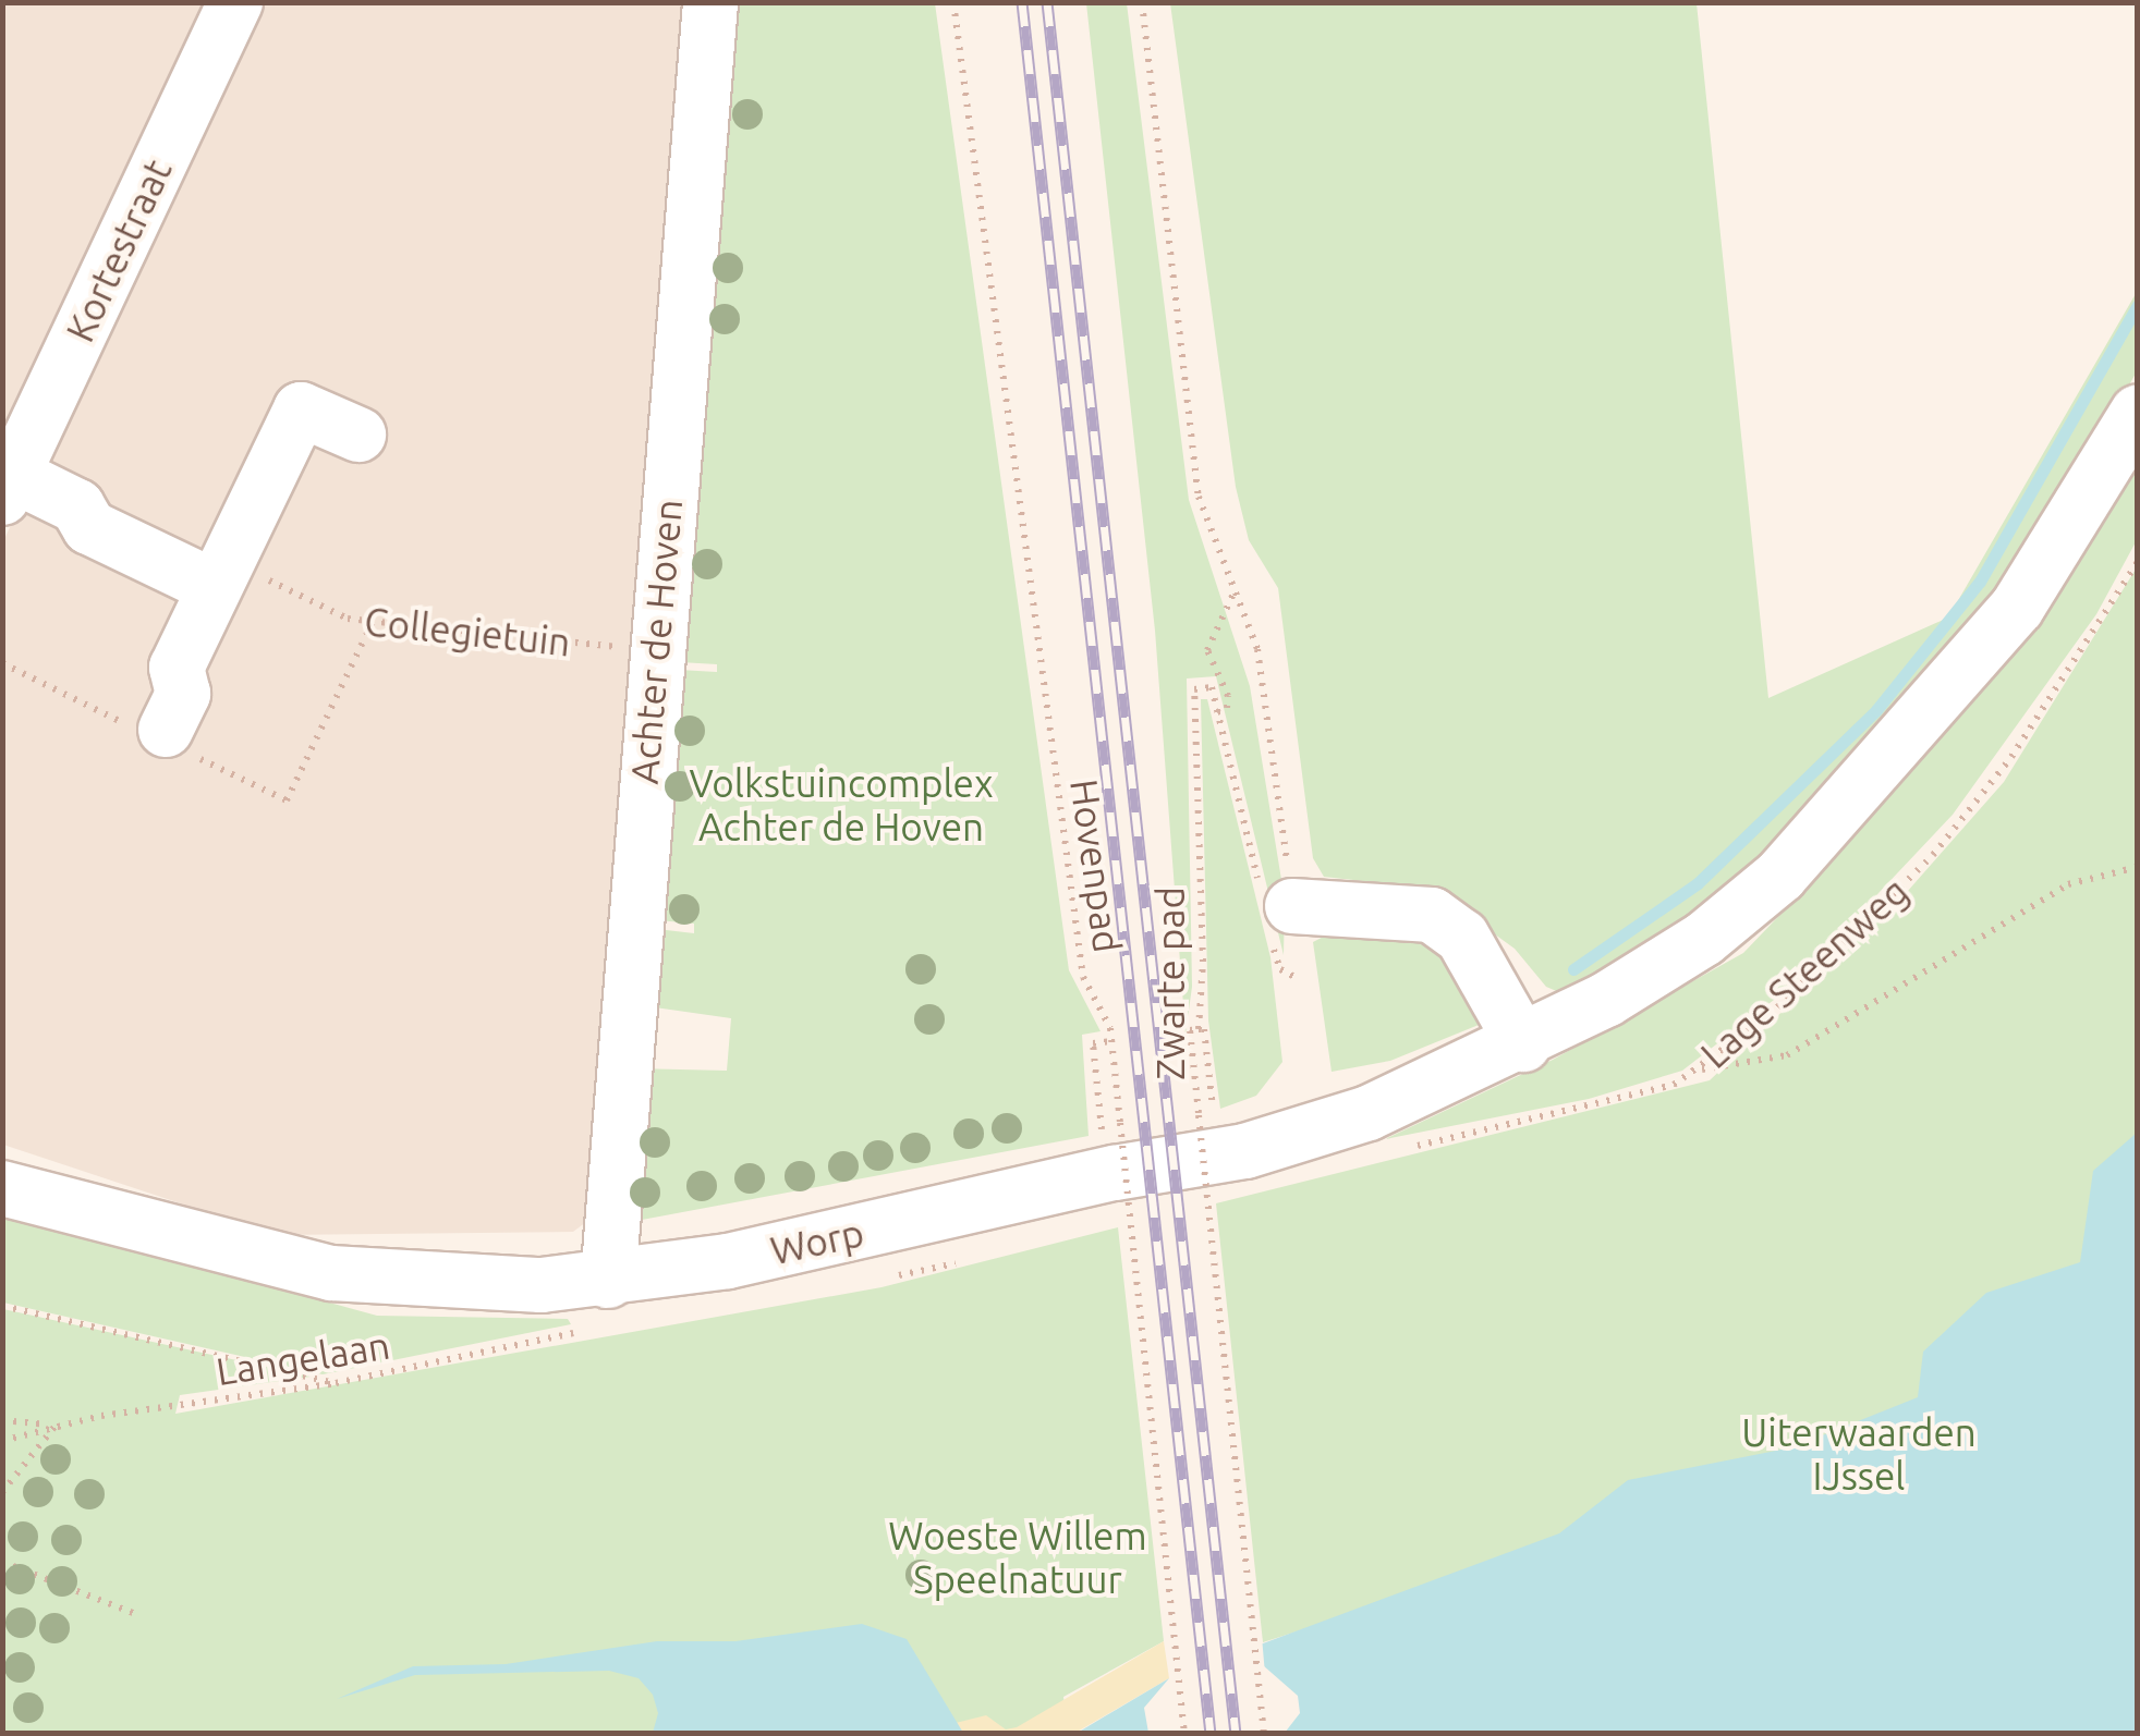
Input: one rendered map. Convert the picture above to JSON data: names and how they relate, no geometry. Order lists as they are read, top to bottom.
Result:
{
  "streets": {
    "street": ["Kortestraat", "Achter de Hoven", "Worp"],
    "path": [
      "Collegietuin",
      "Hovenpad",
      "Lage Steenweg",
      "Zwarte pad",
      "Langelaan"
    ]
  },
  "crossings": [
    ["Collegietuin", "Achter de Hoven"],
    ["Achter de Hoven", "Worp"]
  ],
  "parks": ["Volkstuincomplex Achter de Hoven", "Uiterwaarden IJssel", "Woeste Willem Speelnatuur"]
}
